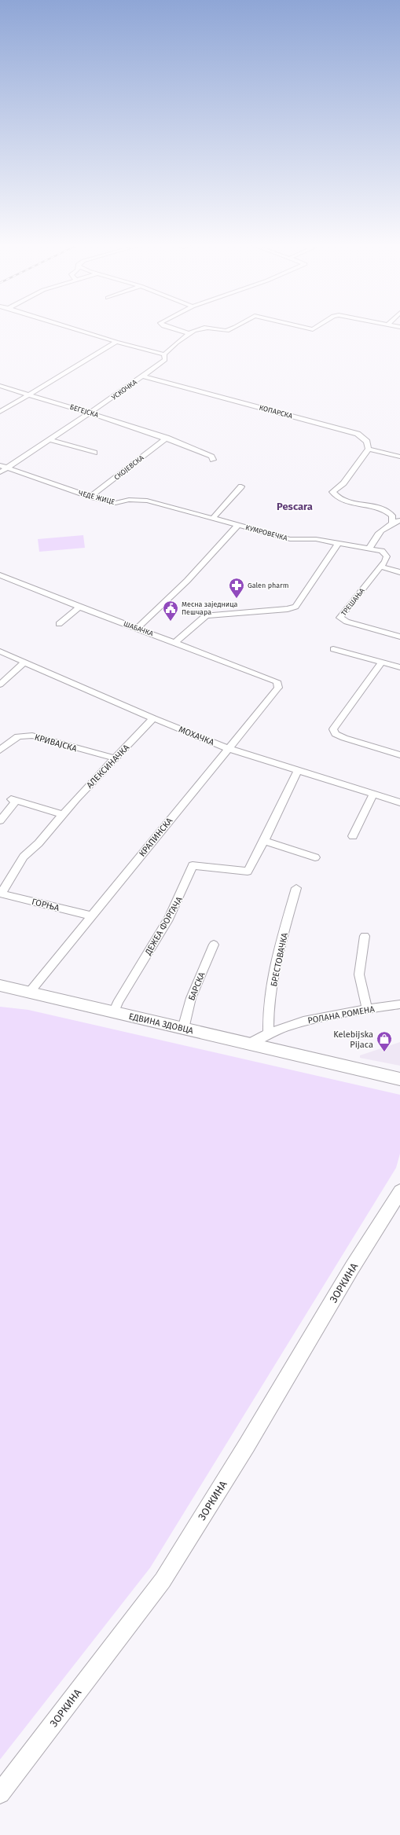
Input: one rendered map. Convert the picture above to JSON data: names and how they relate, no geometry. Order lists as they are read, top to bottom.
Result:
{
  "streets": {
    "main road": ["ЕДВИНА ЗДОВЦА"],
    "street": [
      "УСКОЧКА",
      "БЕГЕЈСКА",
      "КОПАРСКА",
      "СКОЈЕВСКА",
      "ЧЕДЕ ЖИЦЕ",
      "КУМРОВЕЧКА",
      "ТРЕШАЊА",
      "ШАБАЧКА",
      "МОХАЧКА",
      "КРИВАЈСКА",
      "АЛЕКСИНАЧКА",
      "КРАПИНСКА",
      "ГОРЊА",
      "ДЕЖЕА ФОРГАЧА",
      "БРЕСТОВАЧКА",
      "БАРСКА",
      "РОЛАНА РОМЕНА",
      "ЗОРКИНА"
    ]
  },
  "crossings": [
    ["УСКОЧКА", "БЕГЕЈСКА"],
    ["УСКОЧКА", "КОПАРСКА"],
    ["УСКОЧКА", "ЧЕДЕ ЖИЦЕ"],
    ["БЕГЕЈСКА", "СКОЈЕВСКА"],
    ["СКОЈЕВСКА", "ЧЕДЕ ЖИЦЕ"],
    ["ЧЕДЕ ЖИЦЕ", "КУМРОВЕЧКА"],
    ["КУМРОВЕЧКА", "ТРЕШАЊА"],
    ["ШАБАЧКА", "КРАПИНСКА"],
    ["МОХАЧКА", "АЛЕКСИНАЧКА"],
    ["МОХАЧКА", "КРАПИНСКА"],
    ["МОХАЧКА", "ДЕЖЕА ФОРГАЧА"],
    ["КРИВАЈСКА", "АЛЕКСИНАЧКА"],
    ["АЛЕКСИНАЧКА", "ГОРЊА"],
    ["КРАПИНСКА", "ГОРЊА"],
    ["КРАПИНСКА", "ЕДВИНА ЗДОВЦА"],
    ["ДЕЖЕА ФОРГАЧА", "ЕДВИНА ЗДОВЦА"],
    ["БРЕСТОВАЧКА", "РОЛАНА РОМЕНА"],
    ["БАРСКА", "ЕДВИНА ЗДОВЦА"],
    ["РОЛАНА РОМЕНА", "ЕДВИНА ЗДОВЦА"]
  ],
  "districts": ["Pescara"],
  "places": {
    "pharmacy": ["Galen pharm"],
    "public building": ["Месна заједница Пешчара"],
    "shop": ["Kelebijska Pijaca"]
  }
}
